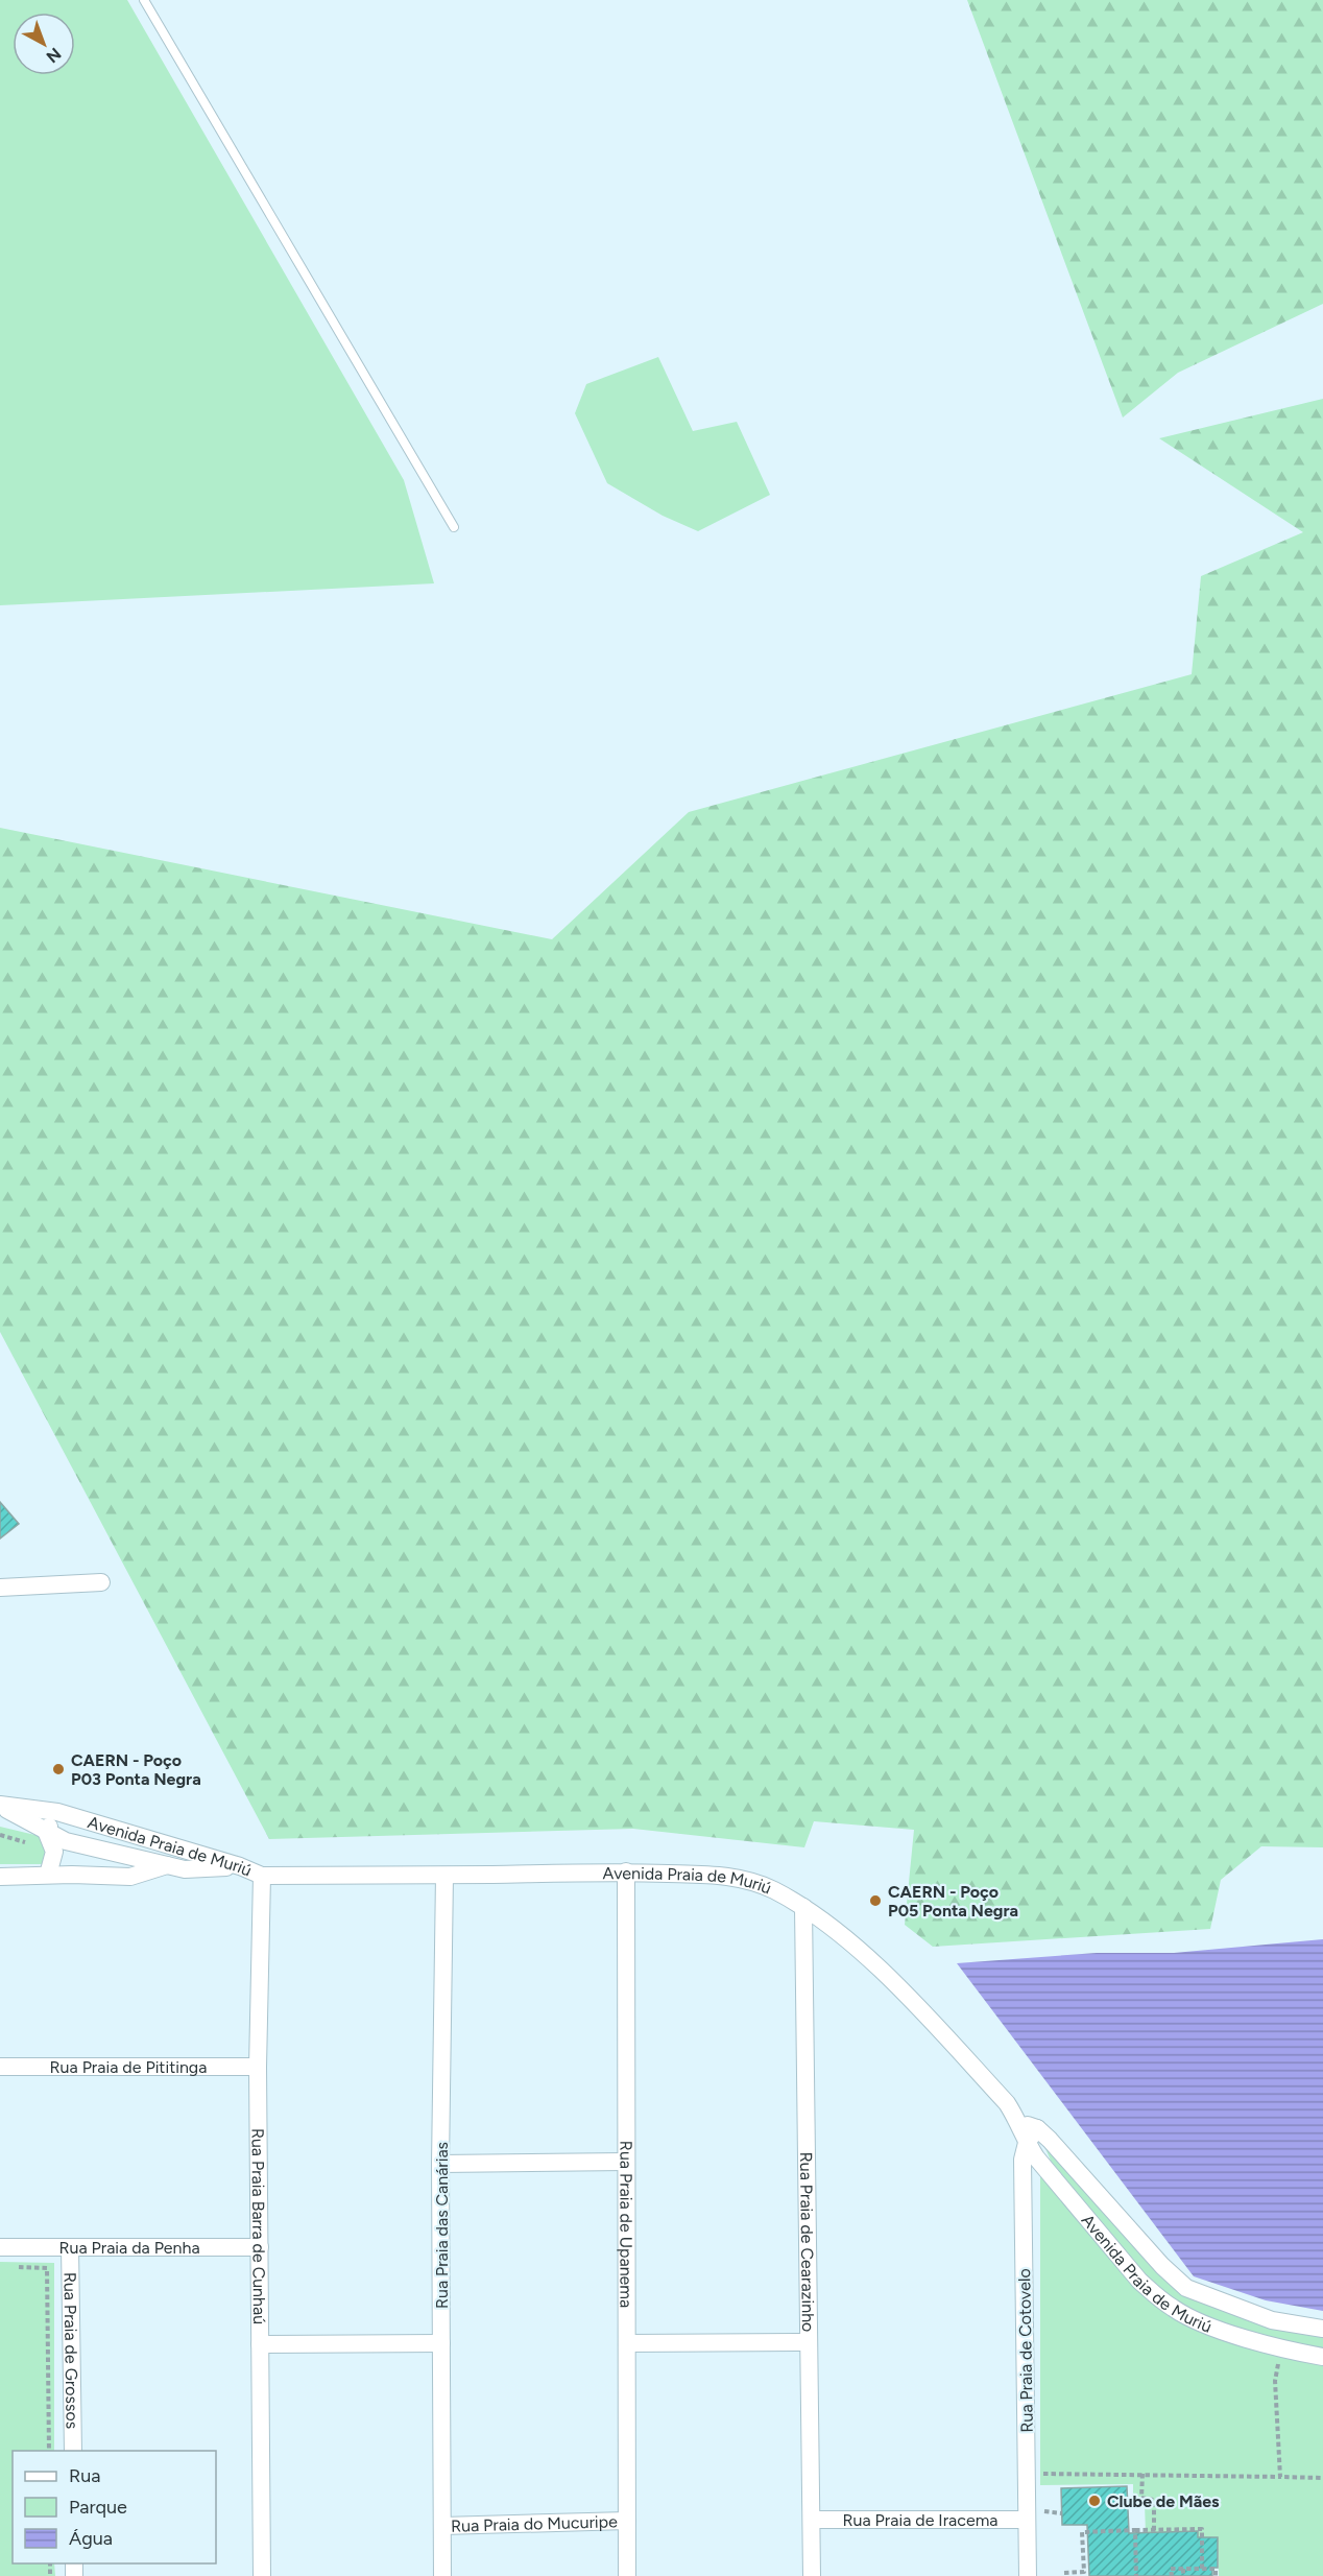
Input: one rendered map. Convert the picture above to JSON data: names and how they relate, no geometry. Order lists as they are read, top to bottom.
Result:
{
  "streets": {
    "street": [
      "Avenida Praia de Muriú",
      "Rua Praia de Pititinga",
      "Rua Praia de Upanema",
      "Rua Praia Barra de Cunhaú",
      "Rua Praia das Canárias",
      "Rua Praia de Cearazinho",
      "Rua Praia da Penha",
      "Rua Praia de Grossos",
      "Rua Praia de Cotovelo",
      "Rua Praia de Iracema",
      "Rua Praia do Mucuripe"
    ]
  },
  "crossings": [
    ["Avenida Praia de Muriú", "Rua Praia de Upanema"],
    ["Avenida Praia de Muriú", "Rua Praia Barra de Cunhaú"],
    ["Avenida Praia de Muriú", "Rua Praia das Canárias"],
    ["Avenida Praia de Muriú", "Rua Praia de Cearazinho"],
    ["Avenida Praia de Muriú", "Rua Praia de Cotovelo"],
    ["Rua Praia de Pititinga", "Rua Praia Barra de Cunhaú"],
    ["Rua Praia de Upanema", "Rua Praia do Mucuripe"],
    ["Rua Praia Barra de Cunhaú", "Rua Praia da Penha"],
    ["Rua Praia das Canárias", "Rua Praia do Mucuripe"],
    ["Rua Praia de Cearazinho", "Rua Praia de Iracema"],
    ["Rua Praia da Penha", "Rua Praia de Grossos"],
    ["Rua Praia de Cotovelo", "Rua Praia de Iracema"]
  ],
  "places": ["CAERN - Poço P03 Ponta Negra", "CAERN - Poço P05 Ponta Negra", "Clube de Mães"],
  "legend": ["Rua", "Parque", "Água"],
  "north": "bottom right"
}
